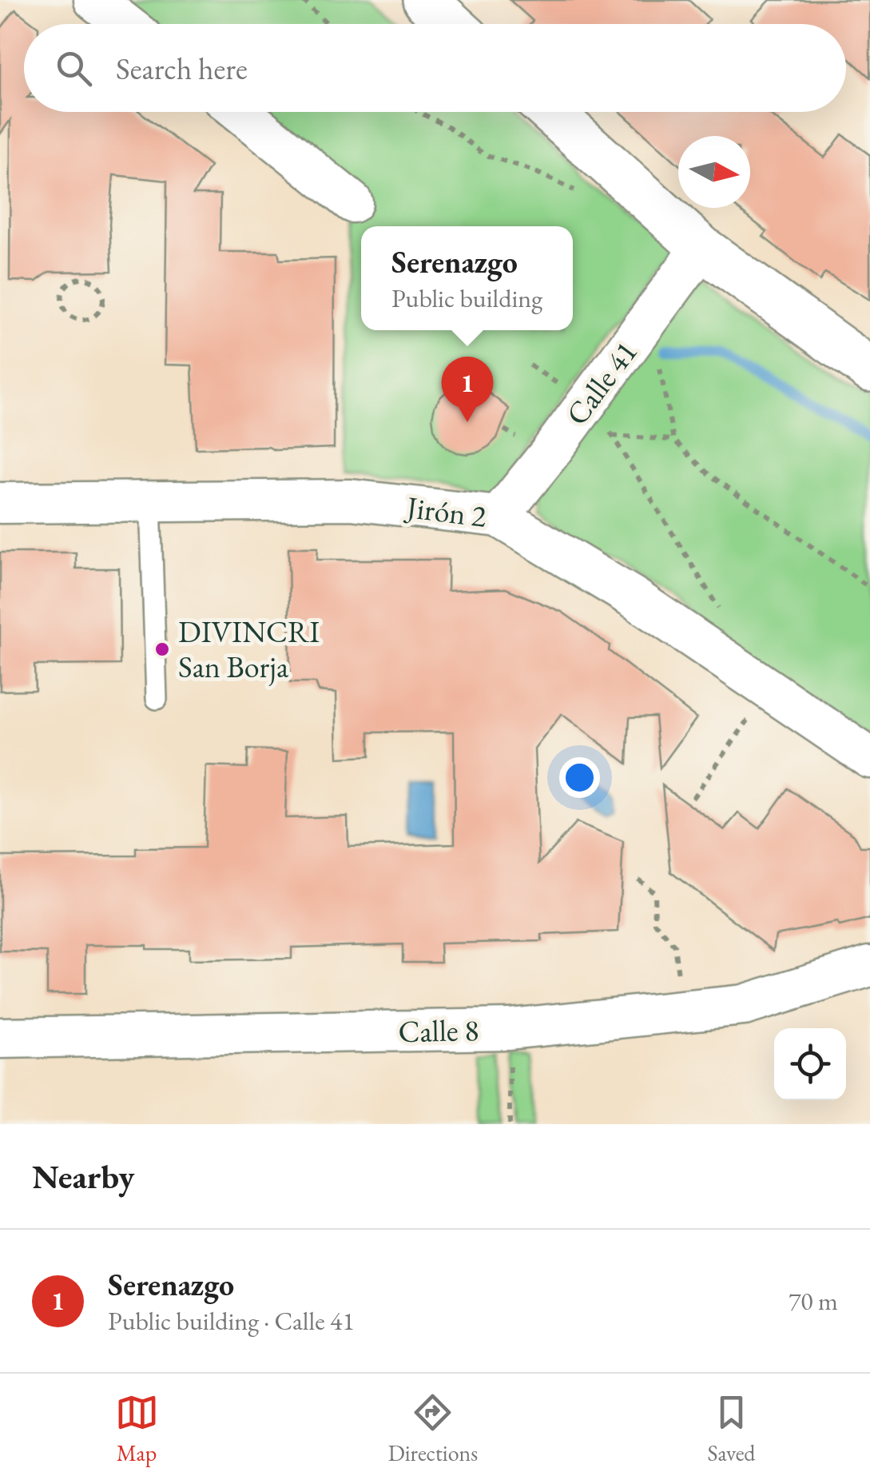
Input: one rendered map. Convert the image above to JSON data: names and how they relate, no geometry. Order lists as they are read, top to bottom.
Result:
{
  "streets": {
    "street": ["Calle 41", "Jirón 2", "Calle 8"]
  },
  "crossings": [
    ["Calle 41", "Jirón 2"]
  ],
  "places": ["DIVINCRI San Borja"],
  "north": "right",
  "page": {
    "search": "Search here",
    "popup": ["Serenazgo", "Public building"],
    "pins": "1",
    "heading": "Nearby",
    "list": [
      {
        "mark": "1",
        "name": "Serenazgo",
        "note": "Public building · Calle 41",
        "value": "70 m"
      }
    ],
    "nav": ["Map", "Directions", "Saved"]
  }
}
